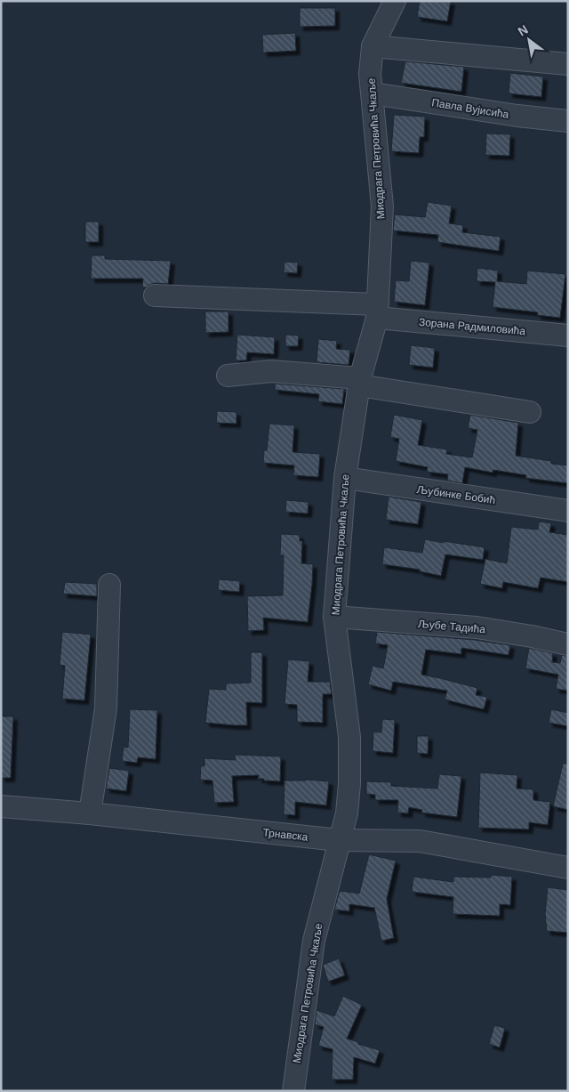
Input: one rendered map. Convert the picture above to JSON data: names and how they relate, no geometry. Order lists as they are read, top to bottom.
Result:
{
  "streets": {
    "street": [
      "Павла Вујисића",
      "Миодрага Петровића Чкаље",
      "Зорана Радмиловића",
      "Љубинке Бобић",
      "Љубе Тадића",
      "Трнавска"
    ]
  },
  "crossings": [
    ["Павла Вујисића", "Миодрага Петровића Чкаље"],
    ["Миодрага Петровића Чкаље", "Зорана Радмиловића"],
    ["Миодрага Петровића Чкаље", "Љубинке Бобић"],
    ["Миодрага Петровића Чкаље", "Љубе Тадића"],
    ["Миодрага Петровића Чкаље", "Трнавска"]
  ],
  "north": "top left"
}
